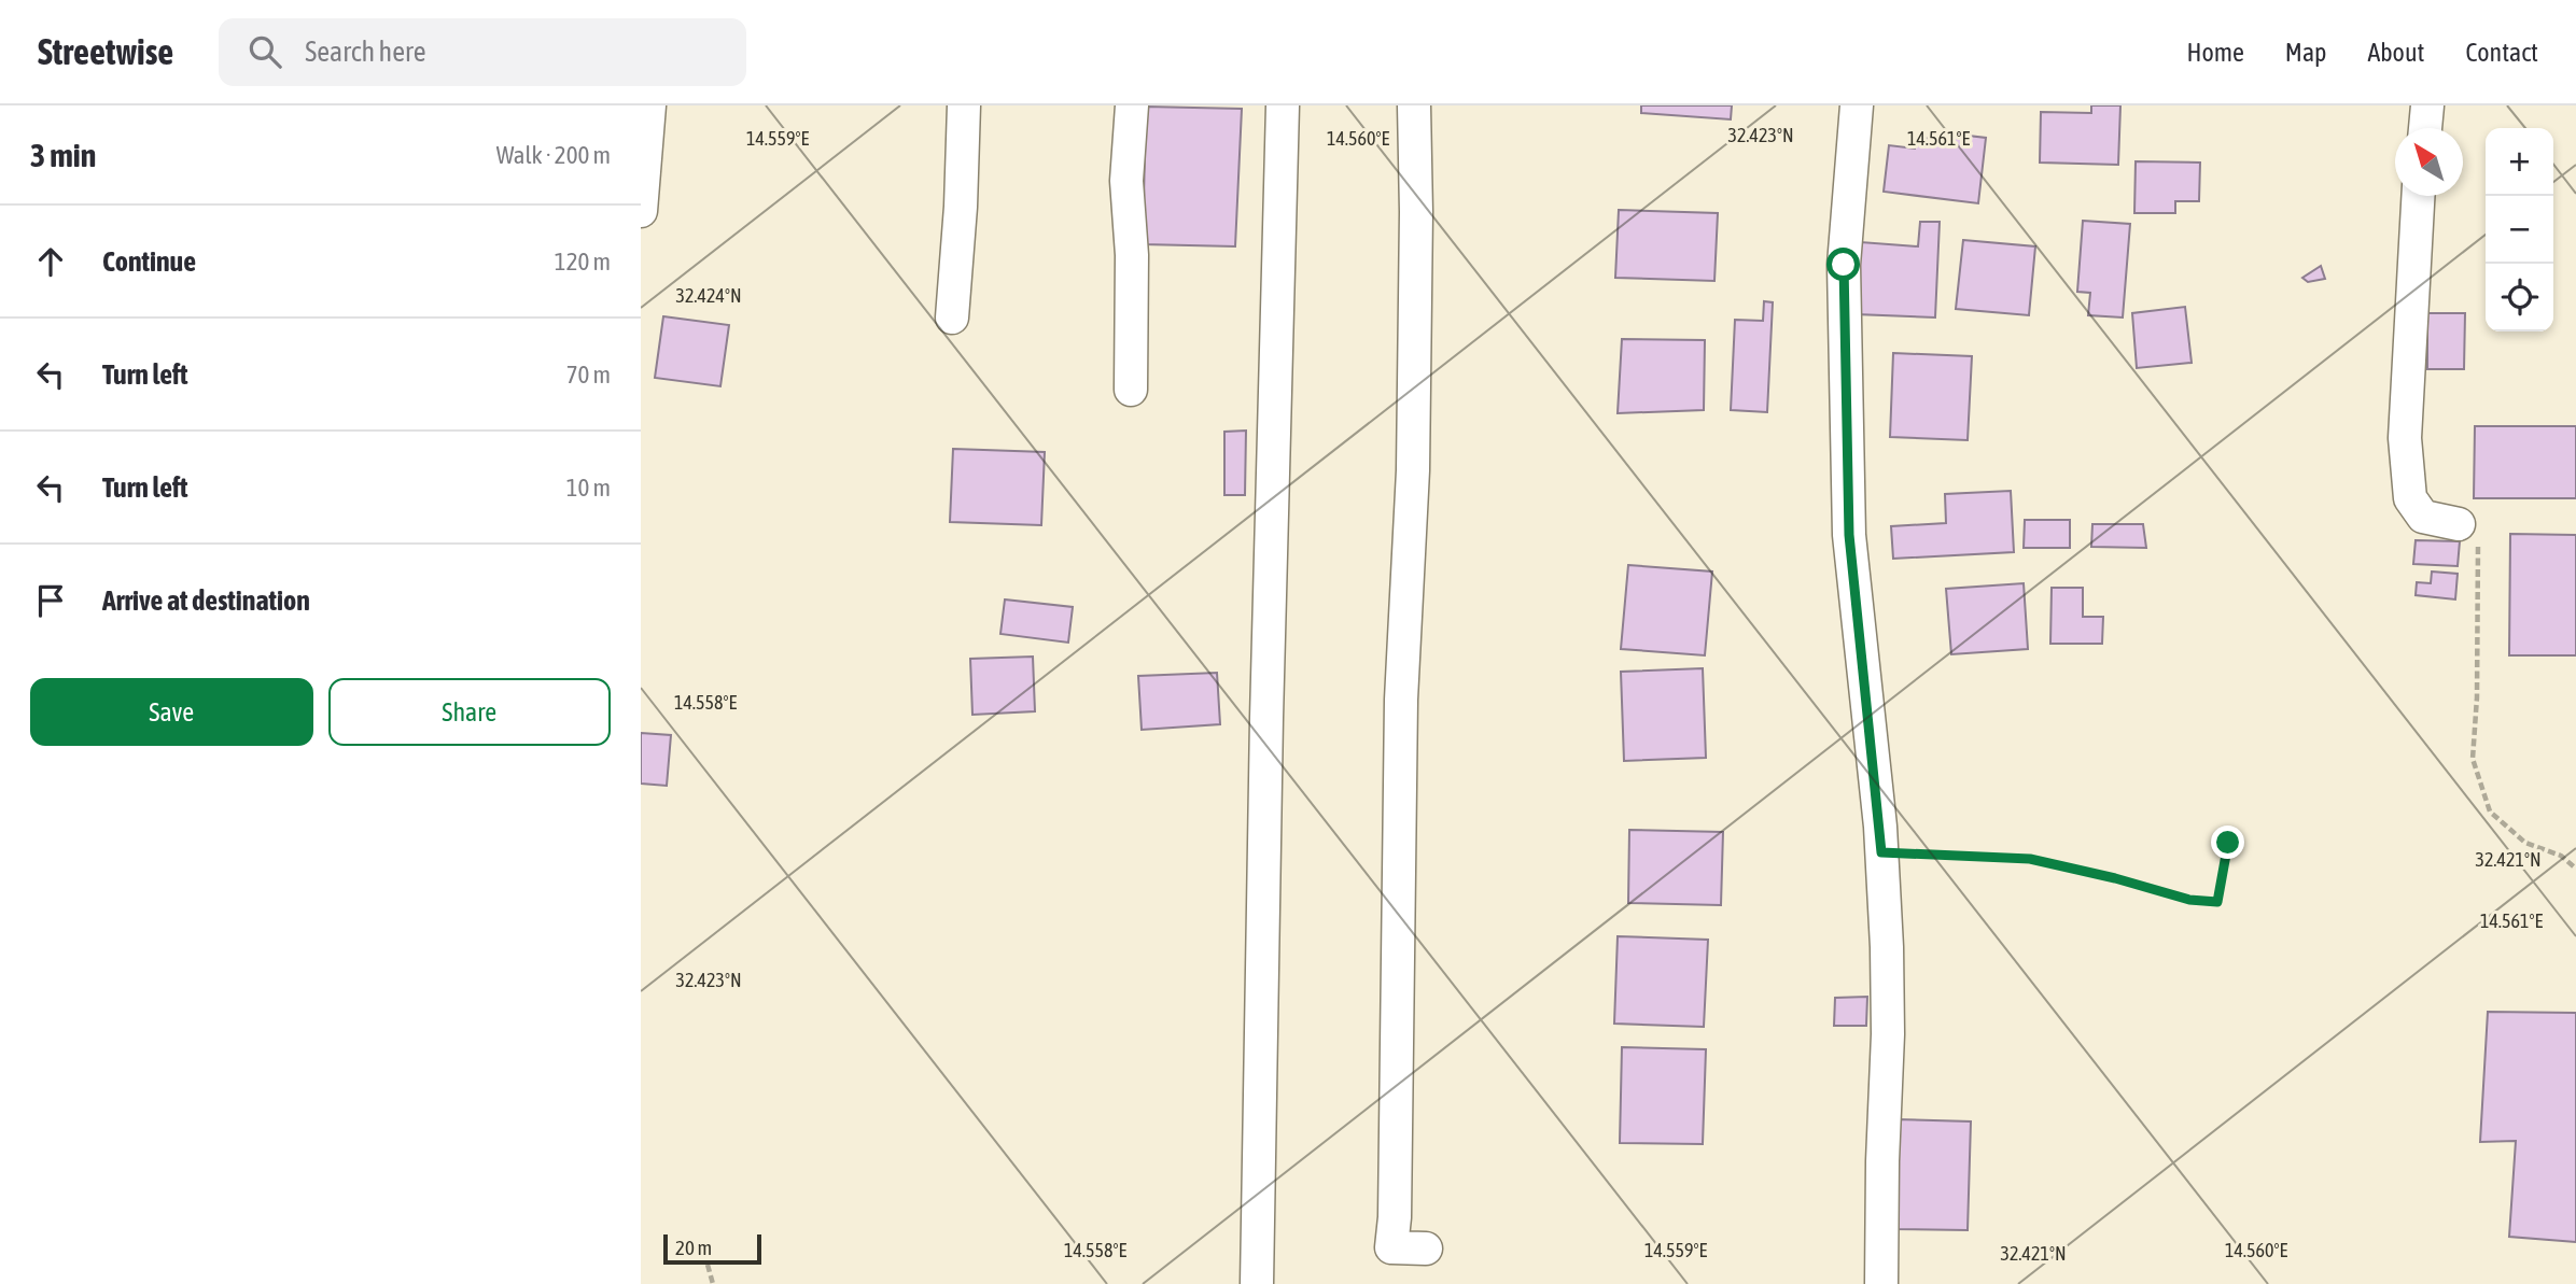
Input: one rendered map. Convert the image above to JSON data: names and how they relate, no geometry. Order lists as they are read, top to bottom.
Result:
{
  "scale_bar": "20 m",
  "north": "top left",
  "page": {
    "header": "Streetwise",
    "search": "Search here",
    "nav": [
      "Home",
      "Map",
      "About",
      "Contact"
    ],
    "heading": ["3 min", "Walk · 200 m"],
    "map_buttons": ["+", "−"],
    "list": [
      ["Continue", "120 m"],
      ["Turn left", "70 m"],
      ["Turn left", "10 m"],
      "Arrive at destination"
    ],
    "buttons": ["Save", "Share"],
    "scale": "20 m"
  },
  "coordinates": [
    "32.423°N",
    "14.559°E",
    "14.560°E",
    "14.561°E",
    "32.424°N",
    "14.558°E",
    "32.421°N"
  ]
}
